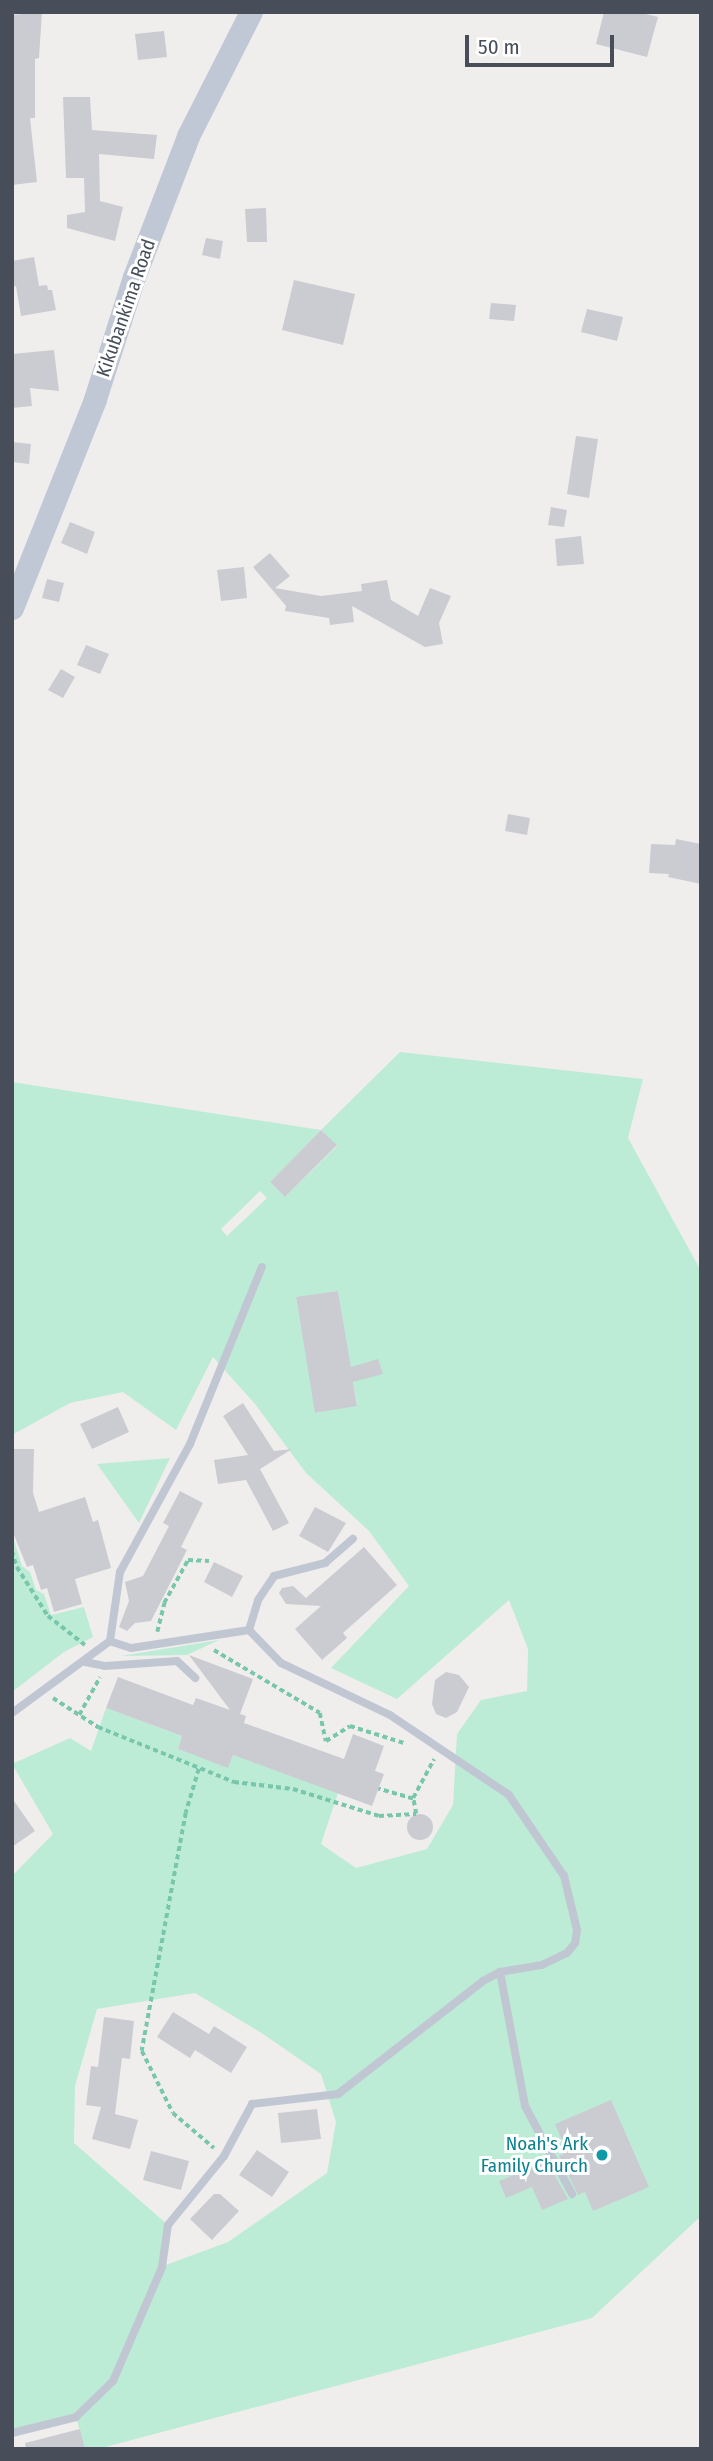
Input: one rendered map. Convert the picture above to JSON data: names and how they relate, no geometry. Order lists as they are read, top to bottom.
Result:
{
  "streets": {
    "street": ["Kikubankima Road"]
  },
  "places": ["Noah's Ark Family Church"],
  "scale_bar": "50 m"
}
